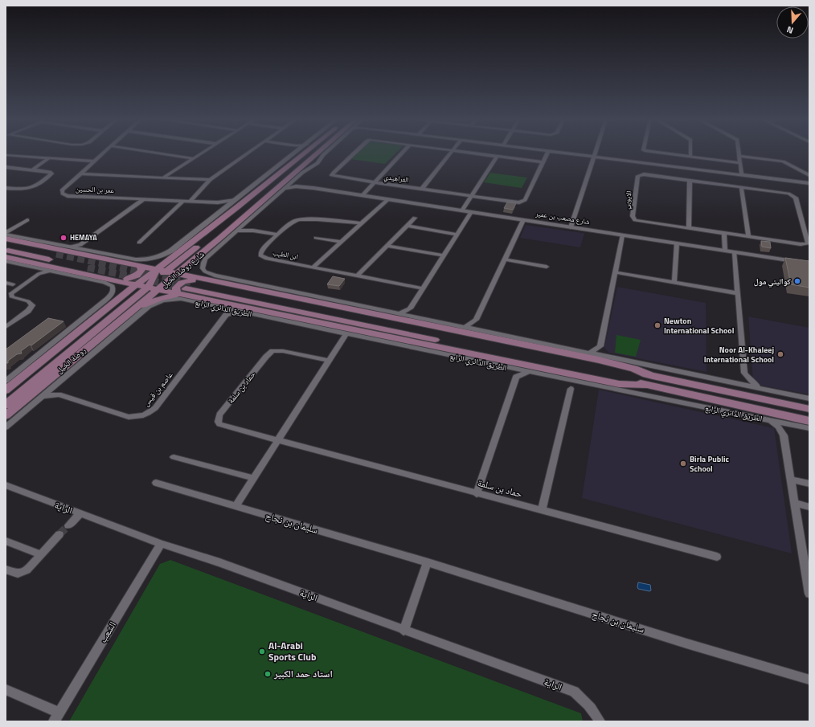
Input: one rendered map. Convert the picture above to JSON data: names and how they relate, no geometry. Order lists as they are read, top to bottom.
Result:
{
  "streets": {
    "main road": ["شارع روضة الخيل", "الطريق الدائري الرابع"],
    "street": [
      "الفراهيدي",
      "عمر بن الحسين",
      "الايوبي",
      "شارع مصعب بن عمير",
      "ابن الطيب",
      "روضة الخيل",
      "حماد بن سلمة",
      "عاصم بن قيس",
      "الراية",
      "سليمان بن نجاح",
      "الشعب"
    ]
  },
  "crossings": [
    ["شارع مصعب بن عمير", "شارع روضة الخيل"],
    ["الطريق الدائري الرابع", "روضة الخيل"],
    ["الطريق الدائري الرابع", "عاصم بن قيس"],
    ["روضة الخيل", "عاصم بن قيس"],
    ["الراية", "الشعب"]
  ],
  "places": [
    "HEMAYA",
    "كواليتي مول",
    "Newton International School",
    "Noor Al-Khaleej International School",
    "Birla Public School",
    "Al-Arabi Sports Club",
    "استاد حمد الكبير"
  ],
  "north": "bottom"
}
